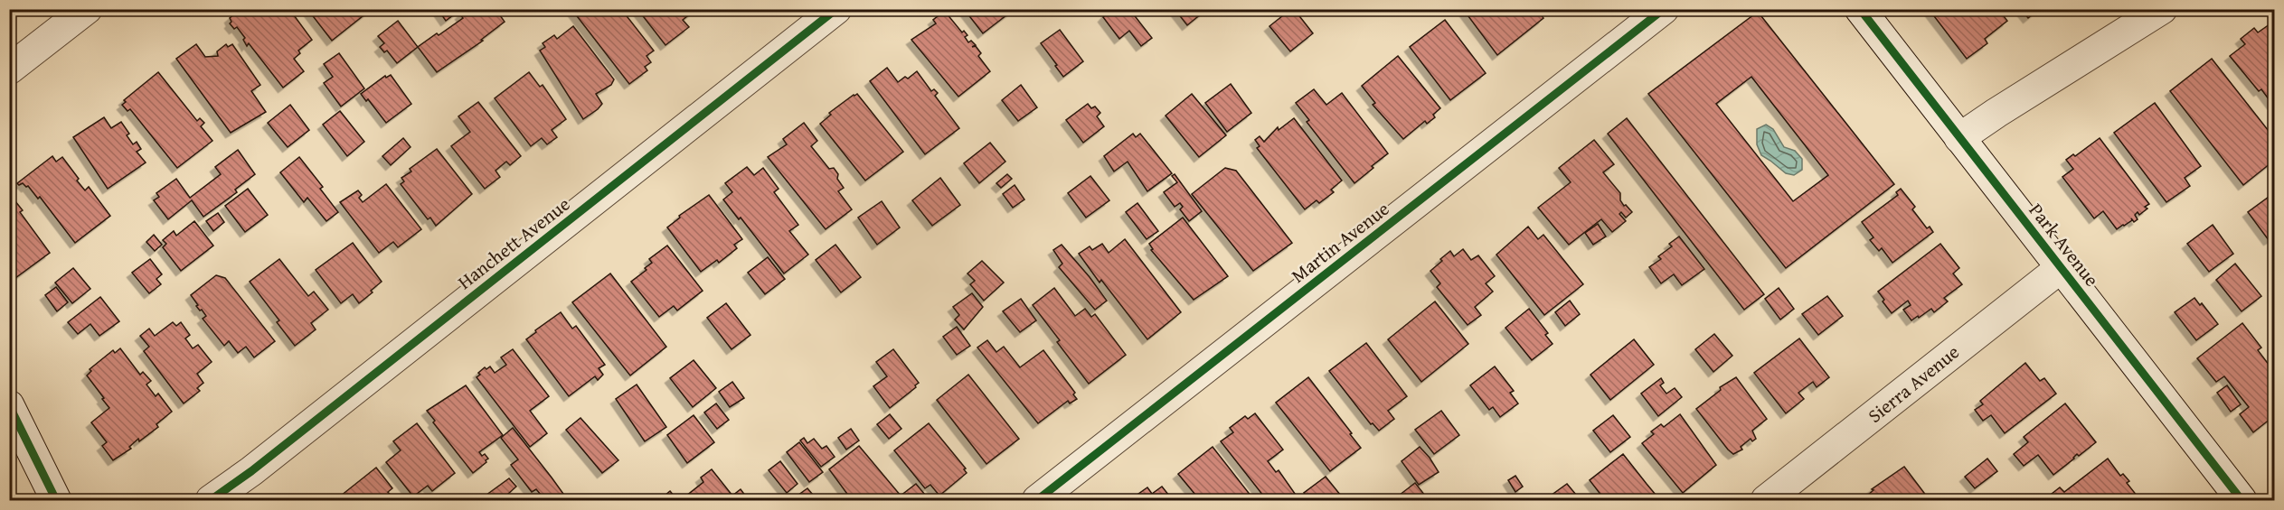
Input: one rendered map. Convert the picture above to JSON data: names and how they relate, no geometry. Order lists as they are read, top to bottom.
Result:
{
  "streets": {
    "street": [
      "Martin Avenue",
      "Hanchett Avenue",
      "Park Avenue",
      "Sierra Avenue"
    ]
  },
  "crossings": [
    ["Park Avenue", "Sierra Avenue"]
  ]
}
